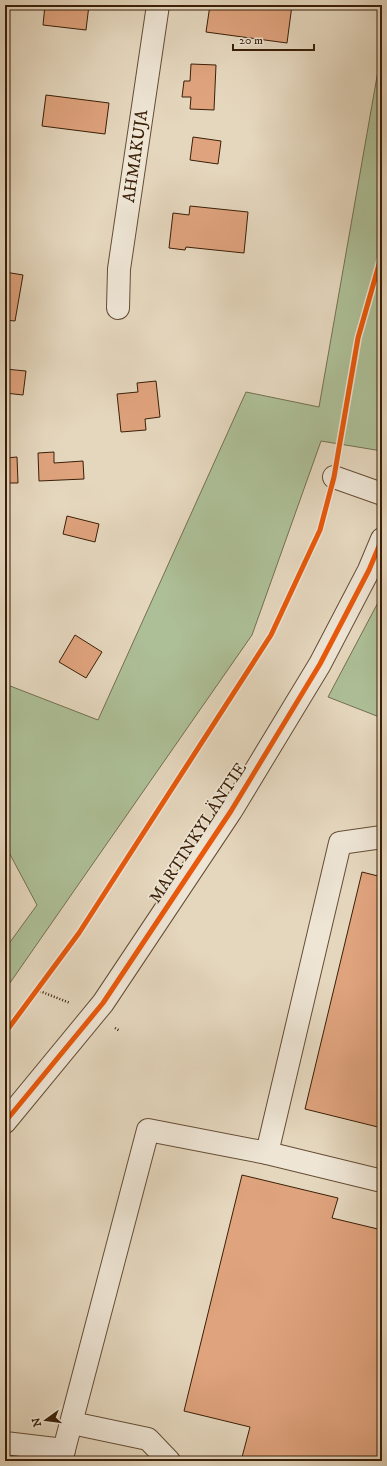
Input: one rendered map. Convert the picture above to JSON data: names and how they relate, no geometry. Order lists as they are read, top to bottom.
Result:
{
  "streets": {
    "street": ["AHMAKUJA", "MARTINKYLÄNTIE"]
  },
  "scale_bar": "20 m",
  "north": "left"
}
